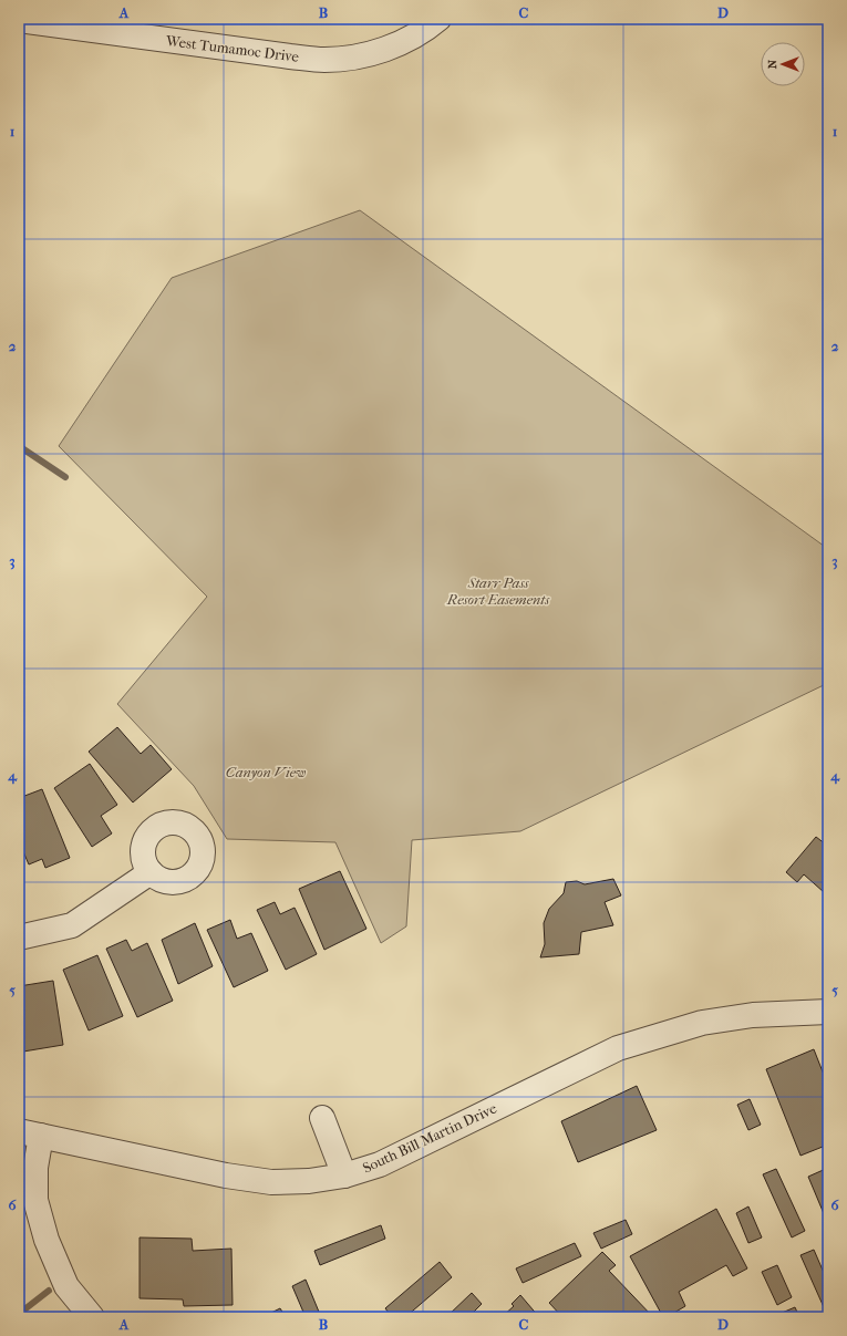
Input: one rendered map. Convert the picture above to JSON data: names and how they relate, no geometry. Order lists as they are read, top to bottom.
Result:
{
  "streets": {
    "street": ["West Tumamoc Drive", "South Bill Martin Drive"]
  },
  "parks": ["Starr Pass Resort Easements", "Canyon View"],
  "north": "left",
  "grid": {
    "columns": [
      "A",
      "B",
      "C",
      "D"
    ],
    "rows": [
      "1",
      "2",
      "3",
      "4",
      "5",
      "6"
    ]
  }
}
